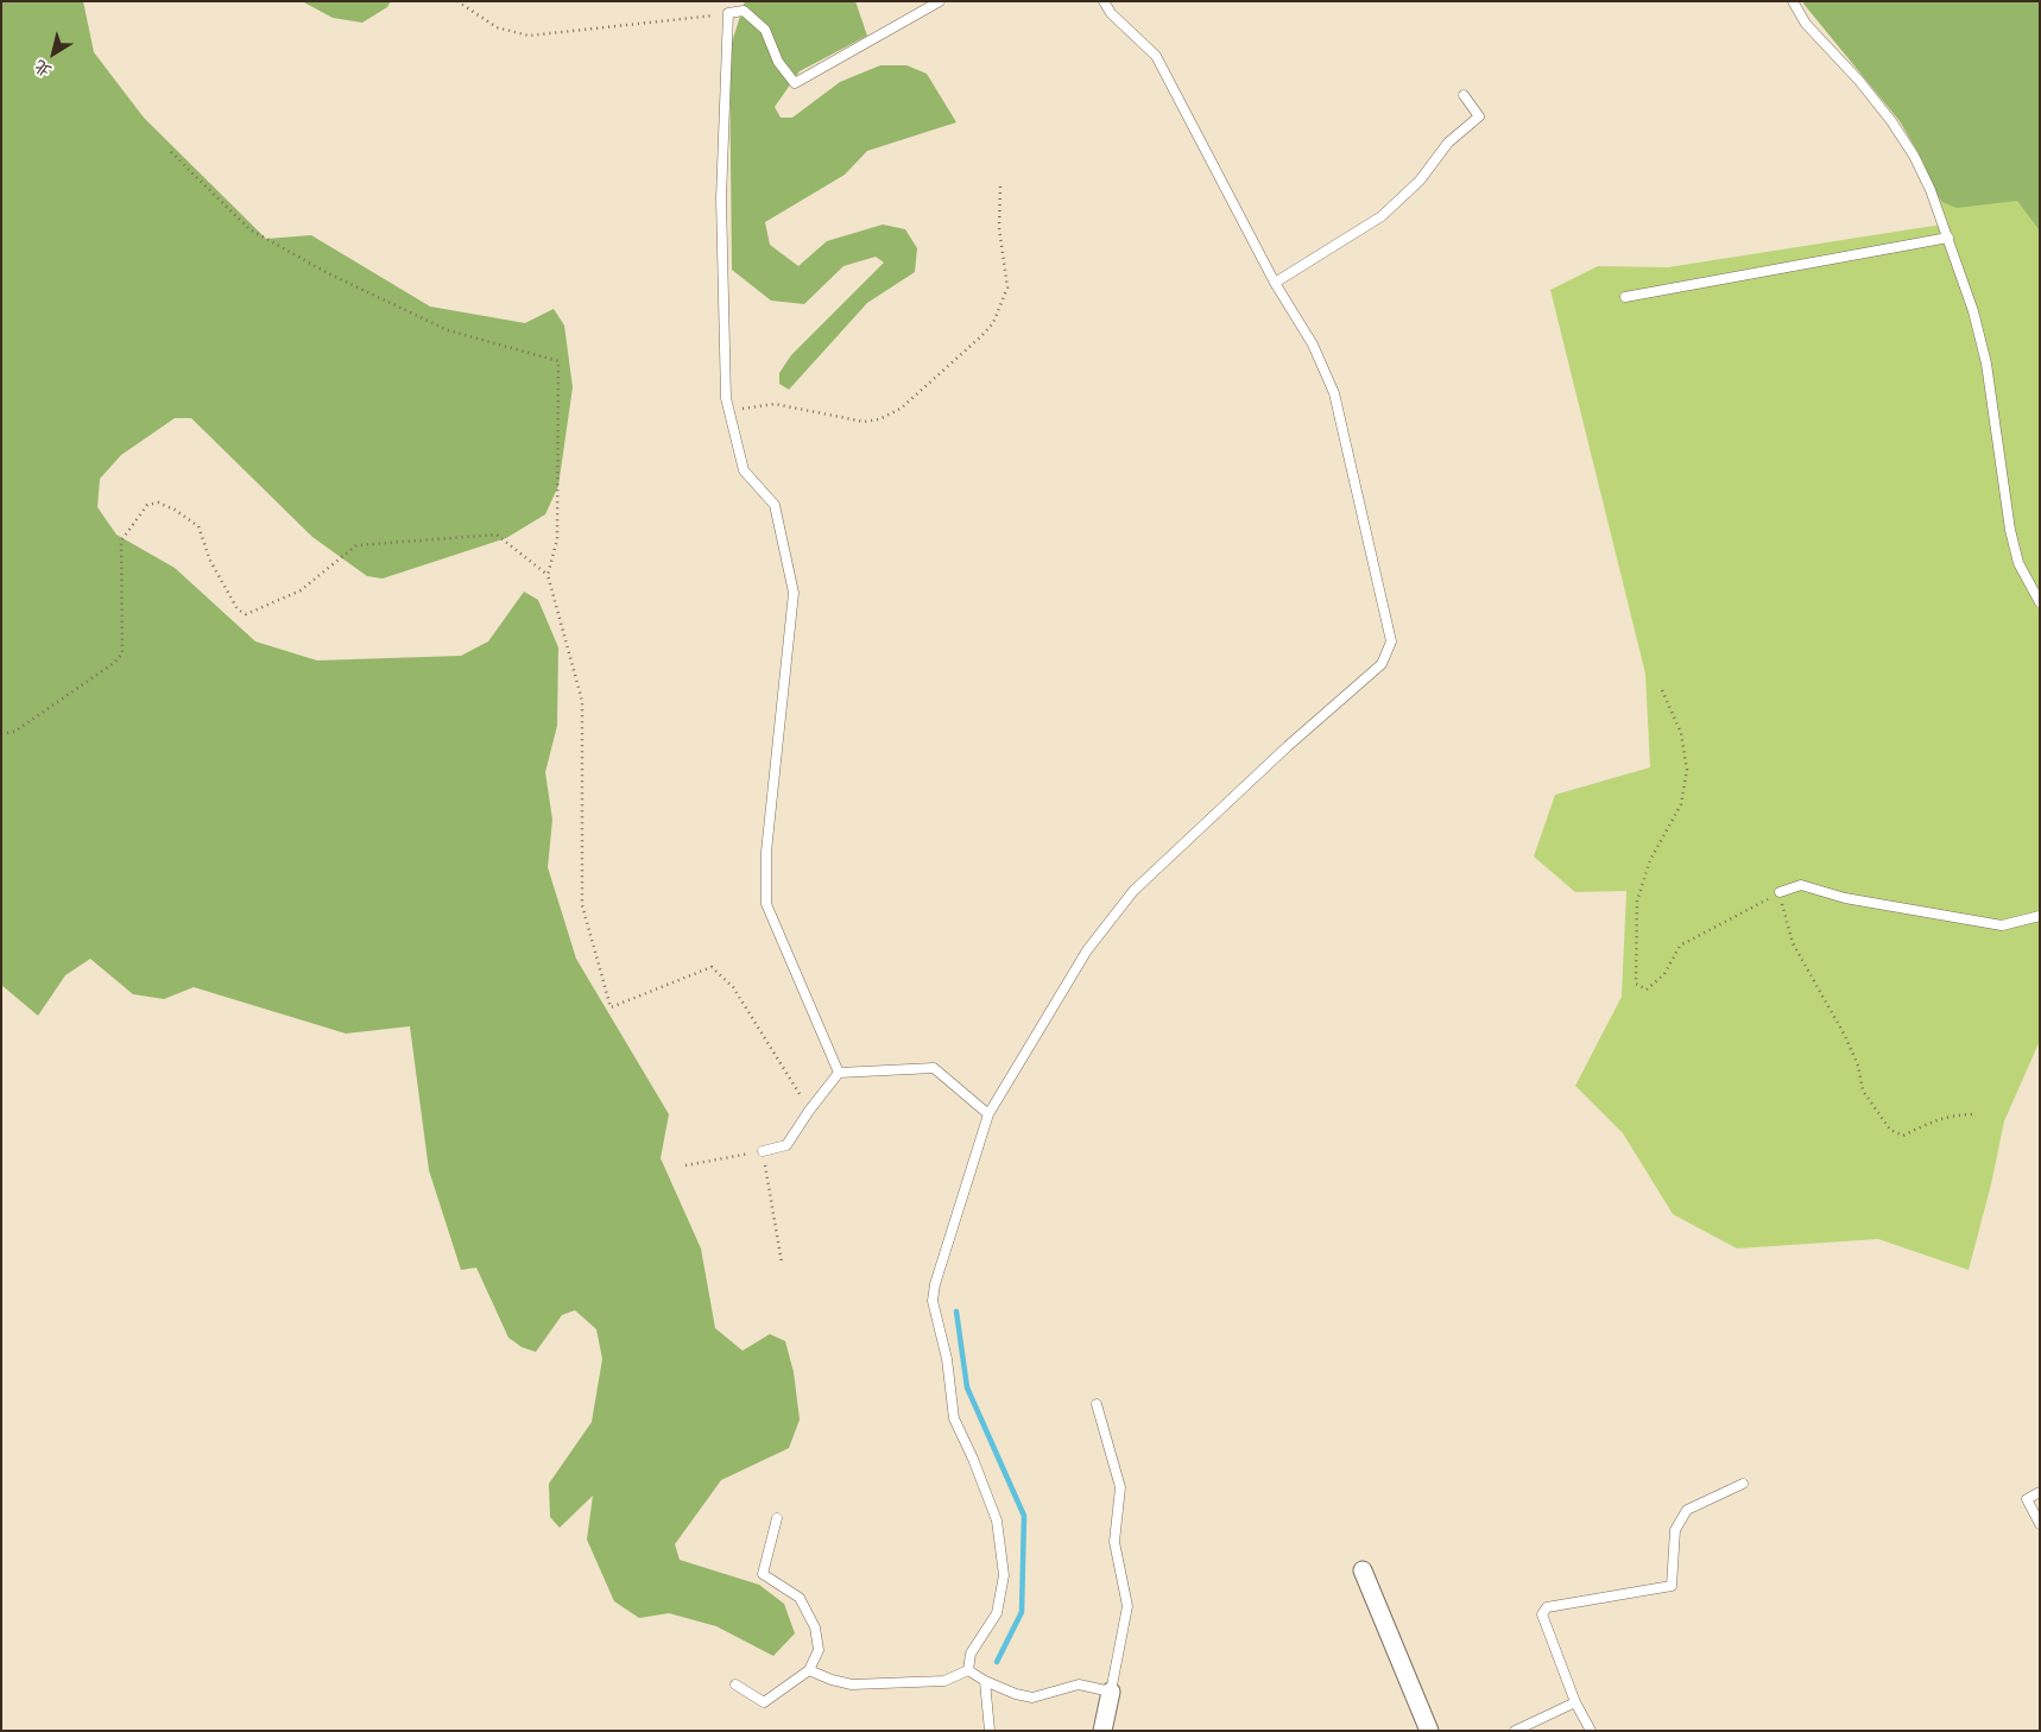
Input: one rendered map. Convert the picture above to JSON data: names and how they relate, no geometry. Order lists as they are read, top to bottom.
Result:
{
  "north": "bottom left"
}
